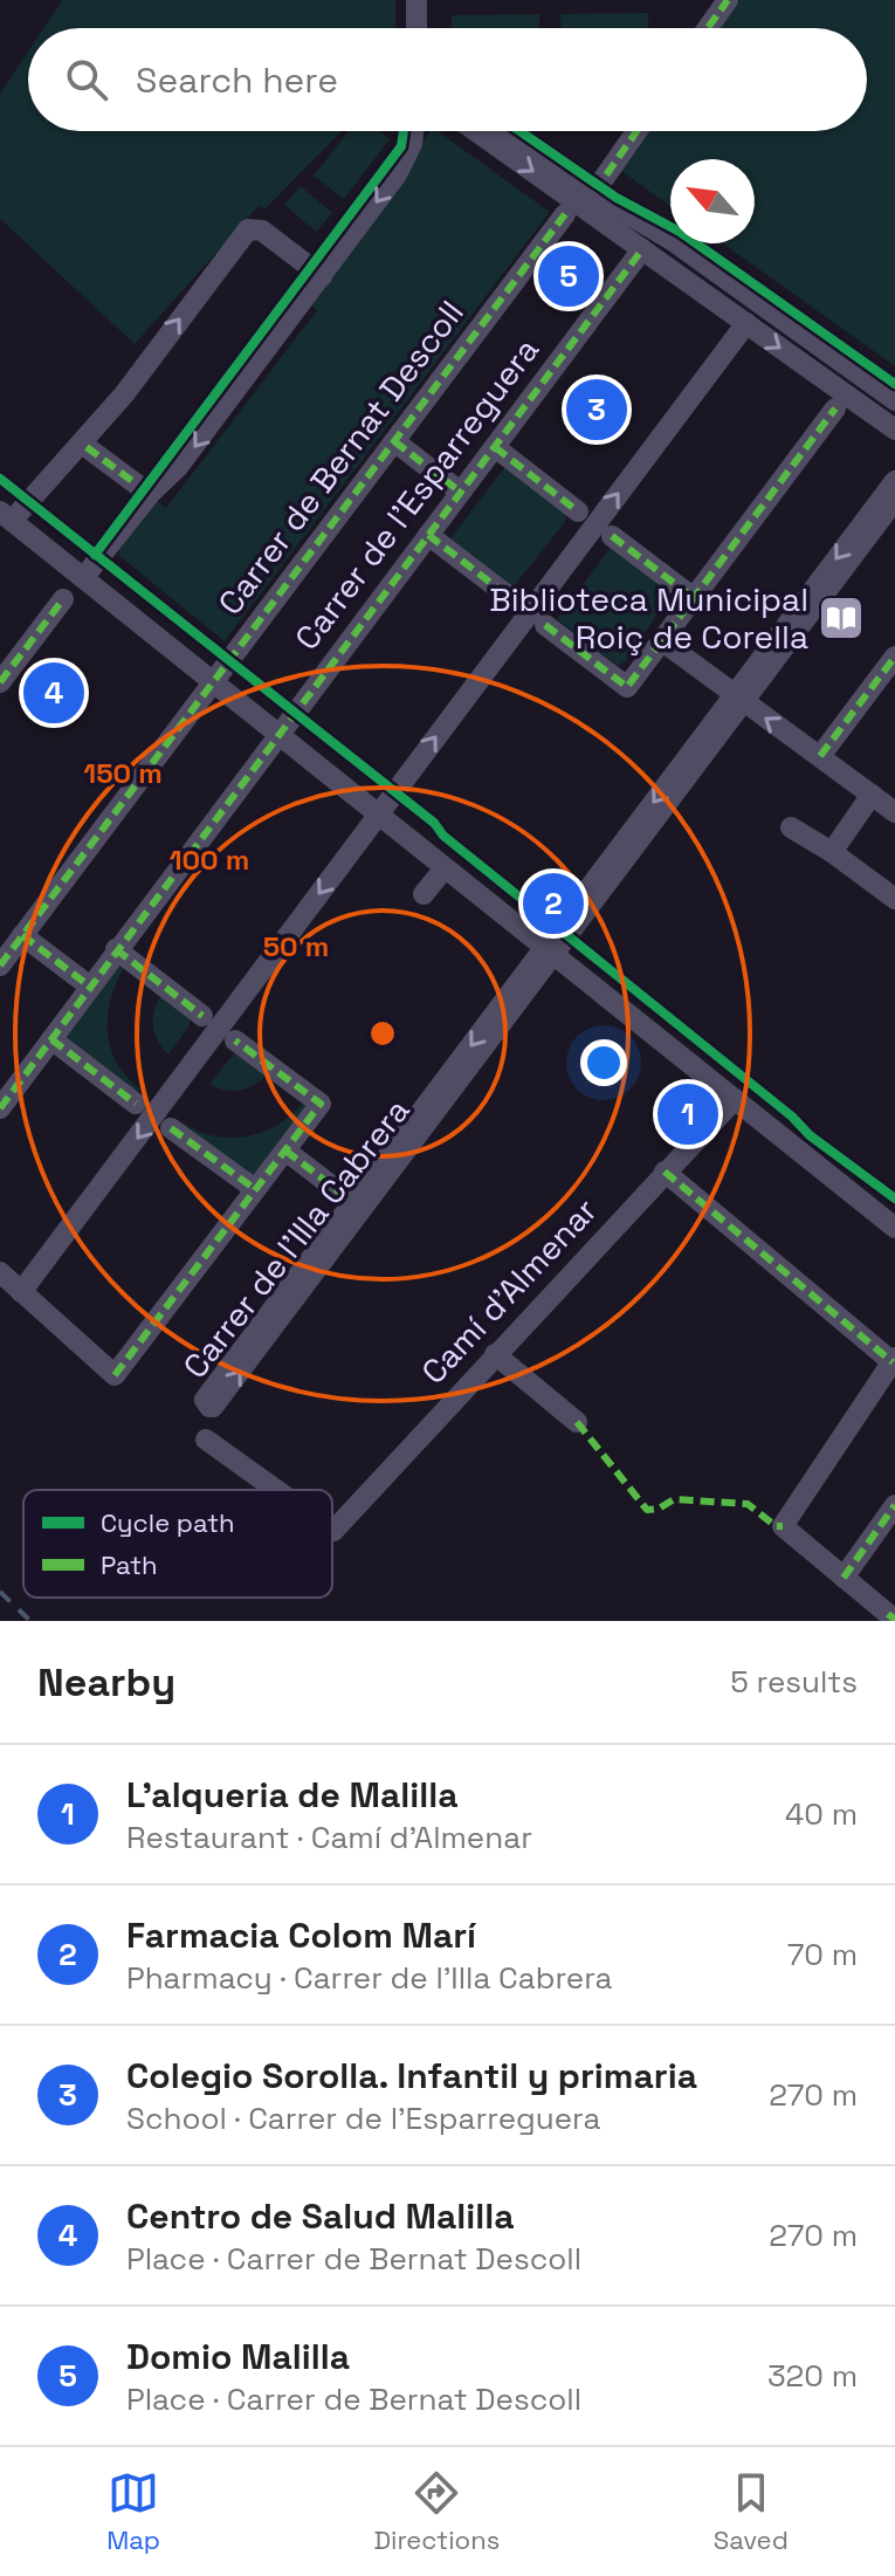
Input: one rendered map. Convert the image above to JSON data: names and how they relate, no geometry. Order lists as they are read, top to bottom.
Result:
{
  "streets": {
    "street": [
      "Carrer de Bernat Descoll",
      "Carrer de l'Esparreguera",
      "Carrer de l'Illa Cabrera",
      "Camí d'Almenar"
    ]
  },
  "places": {
    "library": ["Biblioteca Municipal Roiç de Corella"]
  },
  "legend": ["Cycle path", "Path"],
  "north": "top left",
  "page": {
    "search": "Search here",
    "pins": [
      "5",
      "3",
      "4",
      "2",
      "1"
    ],
    "heading": ["Nearby", "5 results"],
    "list": [
      {
        "mark": "1",
        "name": "L'alqueria de Malilla",
        "note": "Restaurant · Camí d'Almenar",
        "value": "40 m"
      },
      {
        "mark": "2",
        "name": "Farmacia Colom Marí",
        "note": "Pharmacy · Carrer de l'Illa Cabrera",
        "value": "70 m"
      },
      {
        "mark": "3",
        "name": "Colegio Sorolla. Infantil y primaria",
        "note": "School · Carrer de l'Esparreguera",
        "value": "270 m"
      },
      {
        "mark": "4",
        "name": "Centro de Salud Malilla",
        "note": "Place · Carrer de Bernat Descoll",
        "value": "270 m"
      },
      {
        "mark": "5",
        "name": "Domio Malilla",
        "note": "Place · Carrer de Bernat Descoll",
        "value": "320 m"
      }
    ],
    "nav": ["Map", "Directions", "Saved"]
  },
  "rings": ["150 m", "100 m", "50 m"]
}
